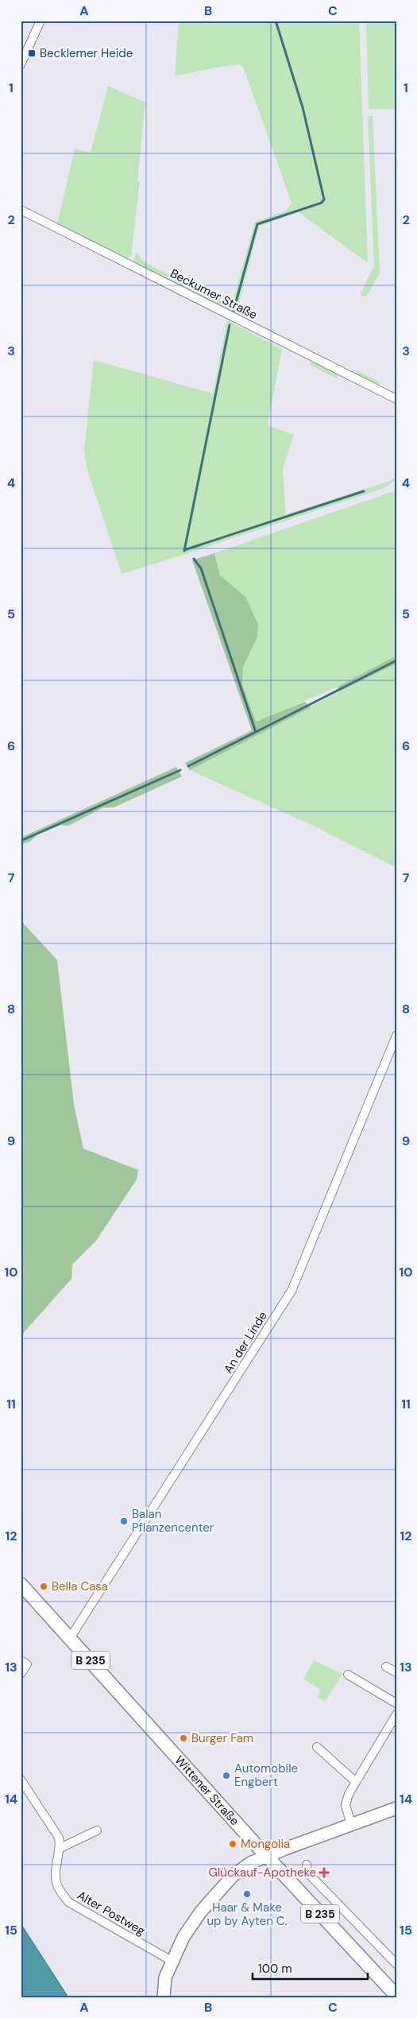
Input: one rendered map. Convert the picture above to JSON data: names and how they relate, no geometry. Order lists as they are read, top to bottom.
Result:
{
  "streets": {
    "main road": ["B 235", "Wittener Straße"],
    "street": ["Beckumer Straße", "An der Linde", "Alter Postweg"]
  },
  "crossings": [
    ["An der Linde", "Wittener Straße"]
  ],
  "places": {
    "transit": ["Becklemer Heide"],
    "other": [
      "Balan Pflanzencenter",
      "Bella Casa",
      "Burger Fam",
      "Automobile Engbert",
      "Mongolia",
      "Haar & Make up by Ayten C."
    ],
    "health": ["Glückauf-Apotheke"]
  },
  "scale_bar": "100 m",
  "grid": {
    "columns": ["A", "B", "C"],
    "rows": [
      "1",
      "2",
      "3",
      "4",
      "5",
      "6",
      "7",
      "8",
      "9",
      "10",
      "11",
      "12",
      "13",
      "14",
      "15"
    ]
  }
}
